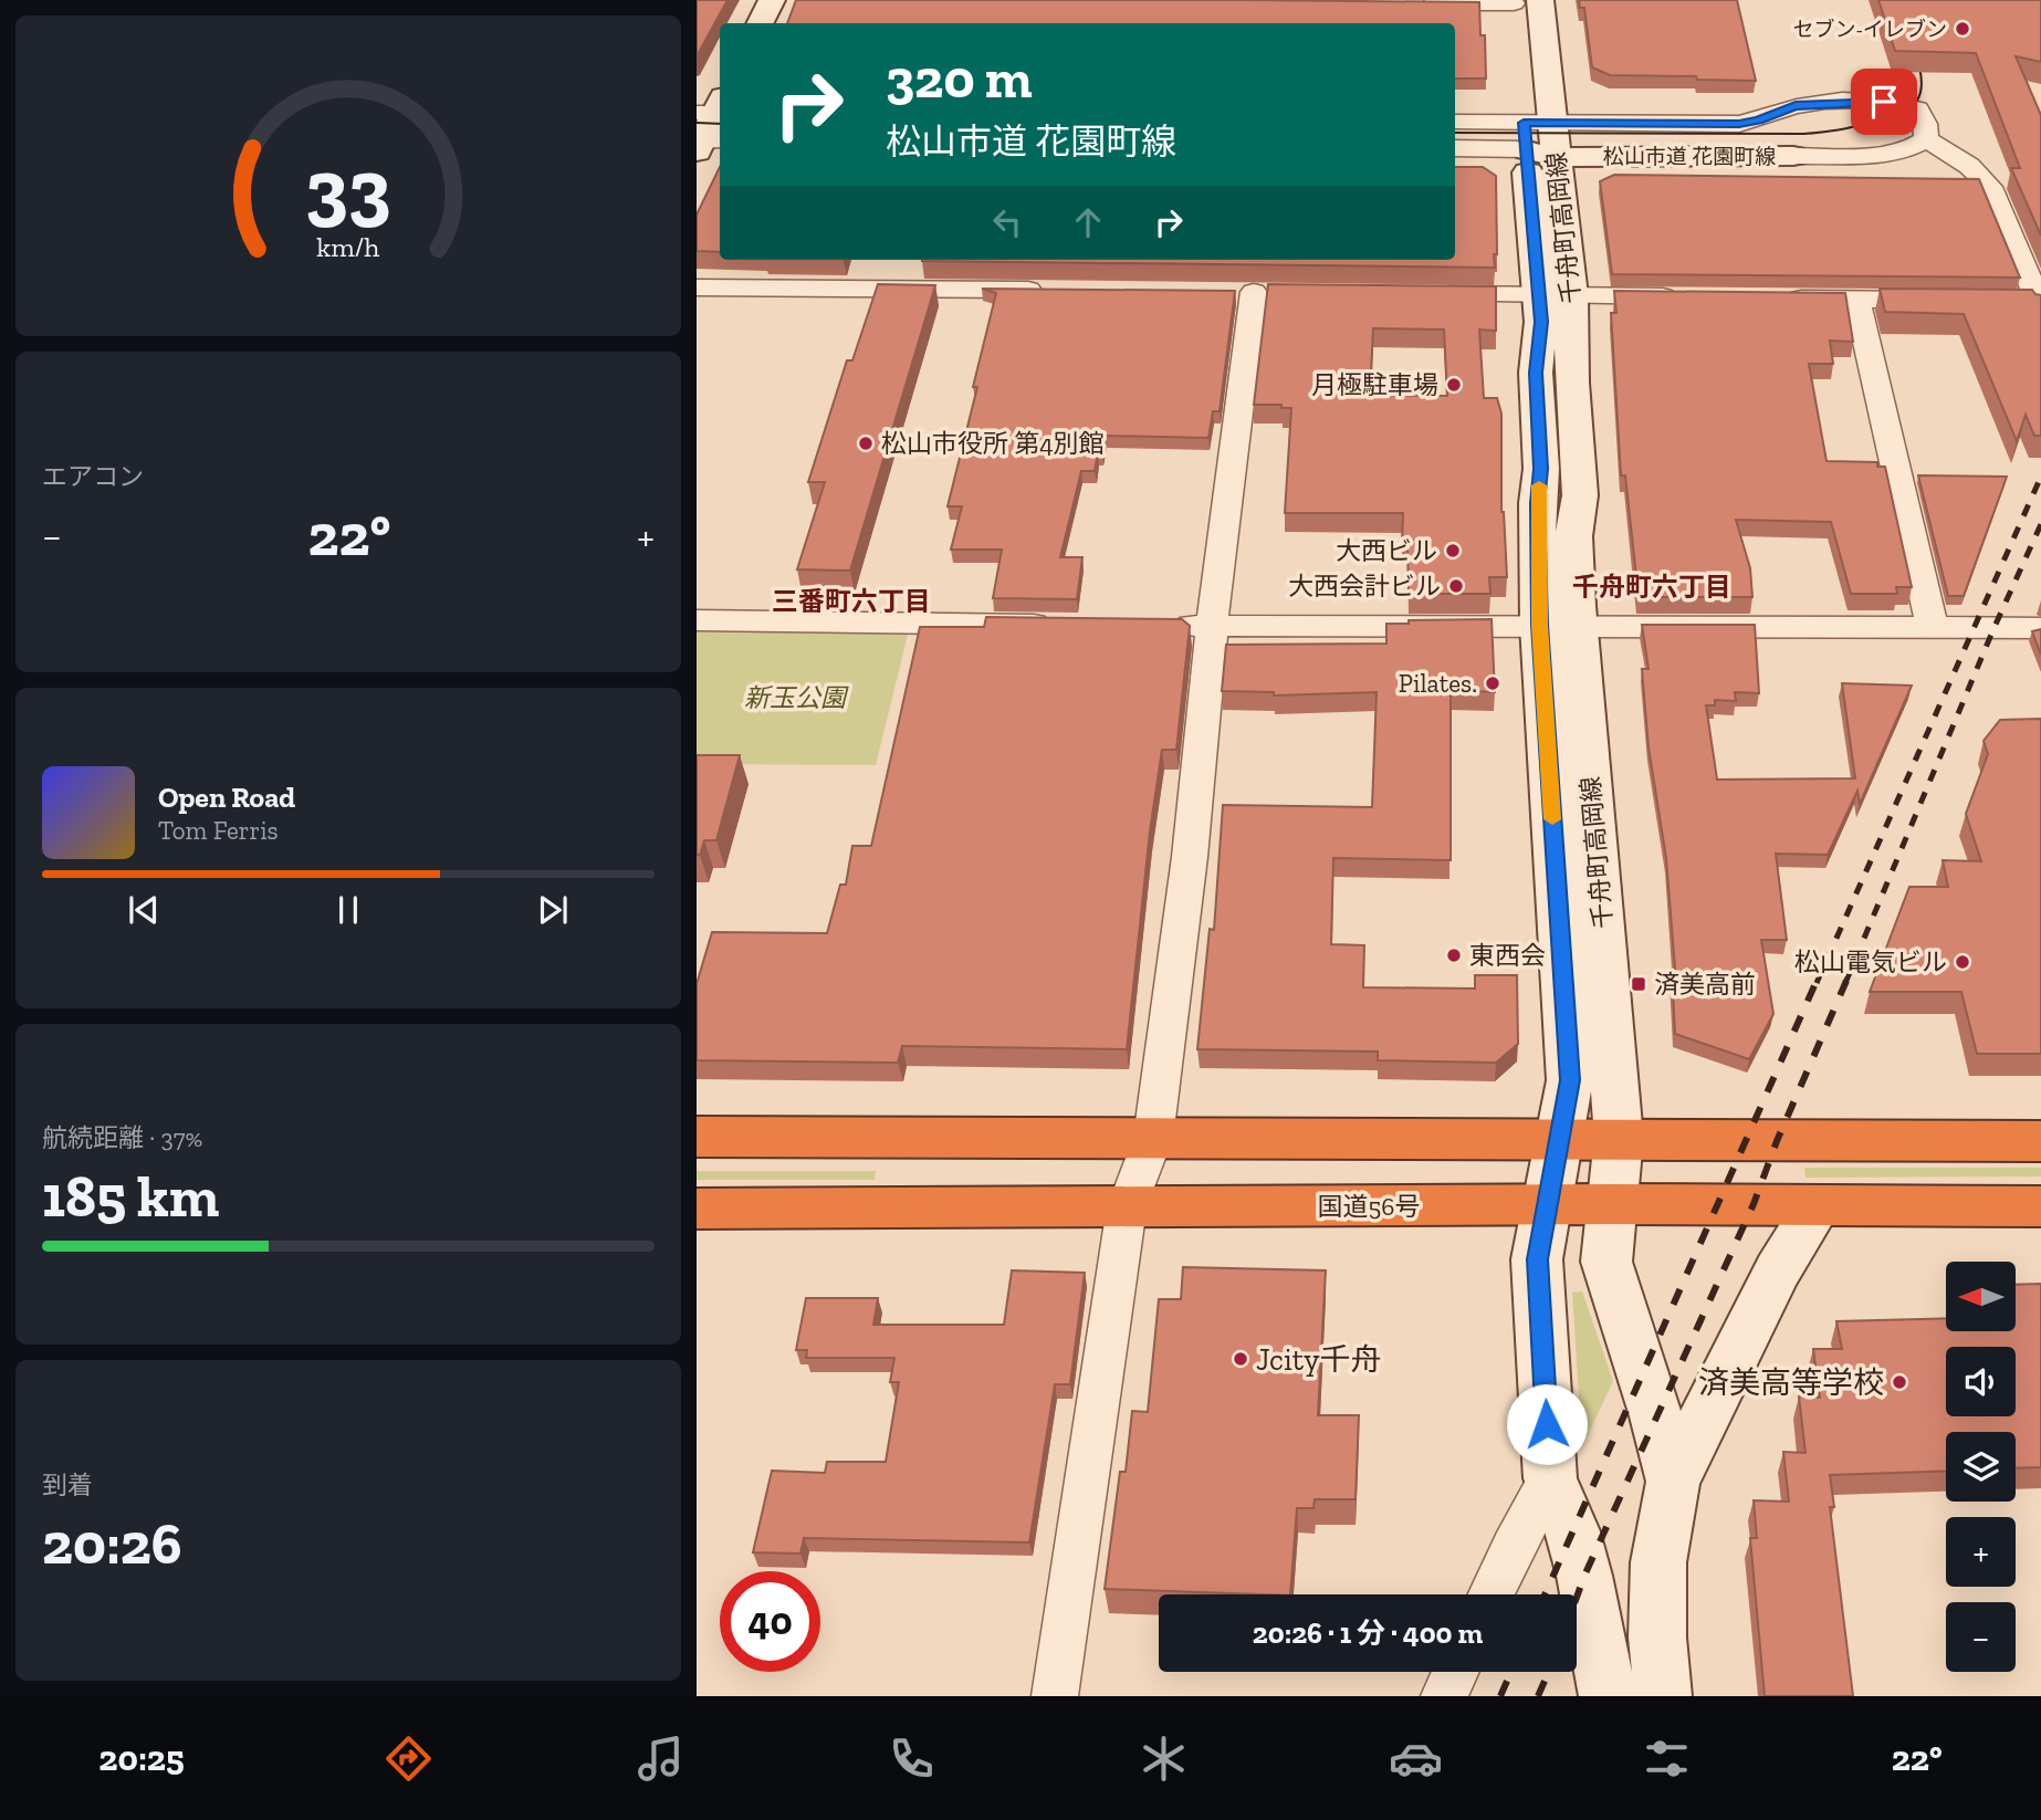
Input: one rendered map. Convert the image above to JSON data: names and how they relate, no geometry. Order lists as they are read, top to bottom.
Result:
{
  "streets": {
    "highway": ["国道56号"],
    "street": ["松山市道 花園町線", "千舟町高岡線"]
  },
  "crossings": [
    ["松山市道 花園町線", "千舟町高岡線"],
    ["千舟町高岡線", "国道56号"]
  ],
  "districts": ["千舟町六丁目", "三番町六丁目"],
  "parks": ["新玉公園"],
  "places": {
    "other": [
      "セブン-イレブン",
      "月極駐車場",
      "松山市役所 第4別館",
      "大西ビル",
      "大西会計ビル",
      "Pilates.",
      "東西会",
      "松山電気ビル",
      "Jcity千舟",
      "済美高等学校"
    ],
    "transit": ["済美高前"]
  },
  "north": "left",
  "page": {
    "turn": ["320 m", "松山市道 花園町線"],
    "tile": [
      "エアコン",
      ["航続距離 · 37%", "185 km"],
      ["到着", "20:26"]
    ],
    "heat": ["−", "22°", "+"],
    "song": ["Open Road", "Tom Ferris"],
    "map_buttons": ["+", "−"],
    "limit": "40",
    "trip": "20:26 · 1 分 · 400 m",
    "tabs": ["20:25", "22°"],
    "gauge": ["33", "km/h"]
  }
}
